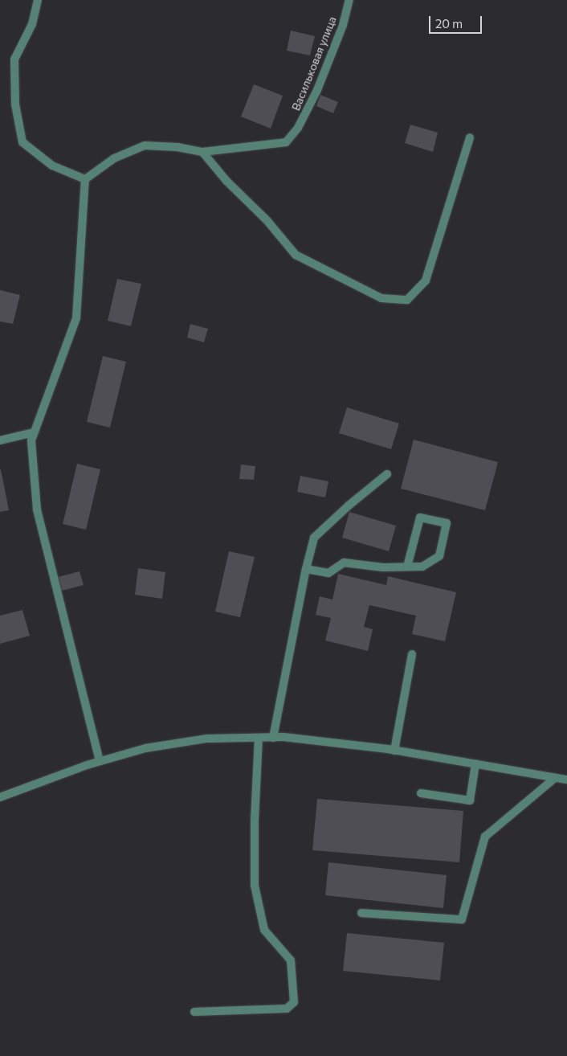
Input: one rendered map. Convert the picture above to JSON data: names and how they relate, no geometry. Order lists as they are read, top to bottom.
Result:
{
  "streets": {
    "street": ["Васильковая улица"]
  },
  "scale_bar": "20 m"
}
